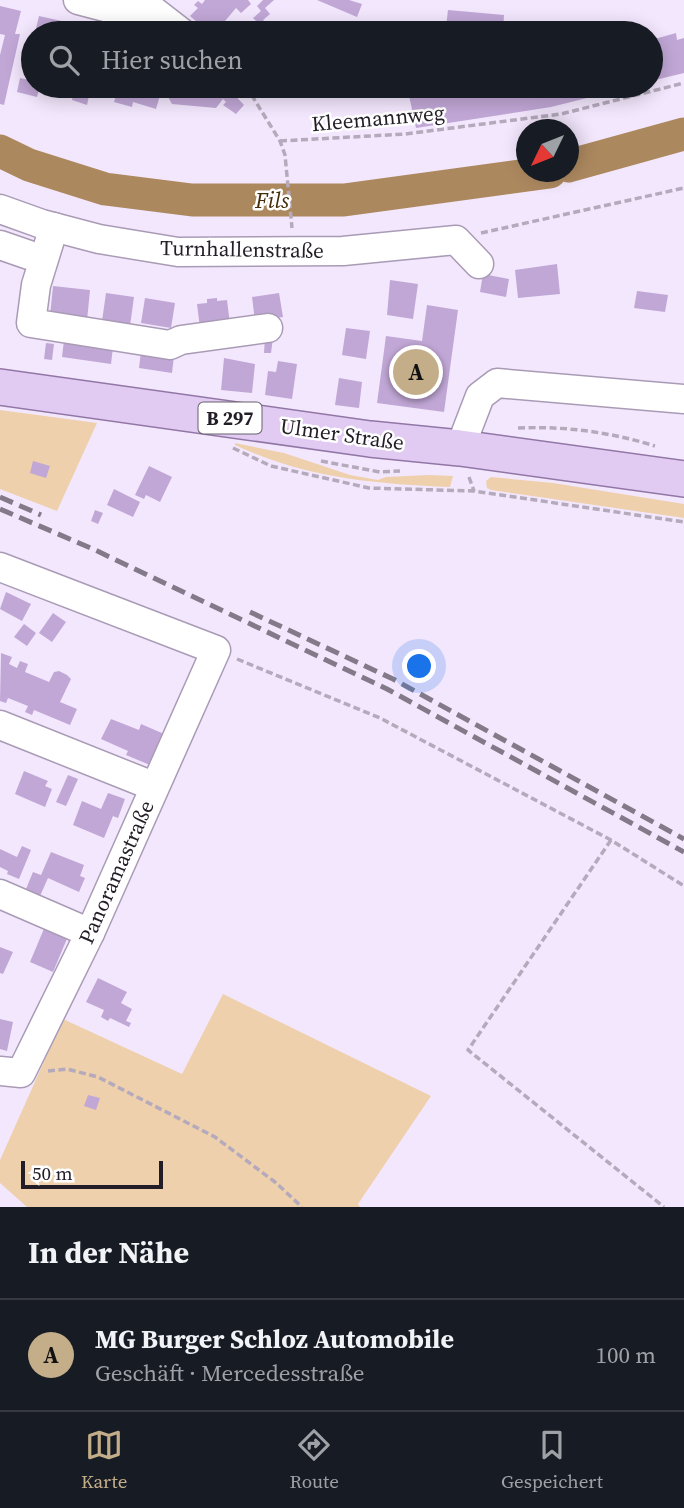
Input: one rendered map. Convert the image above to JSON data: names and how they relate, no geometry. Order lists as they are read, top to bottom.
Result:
{
  "streets": {
    "main road": ["B 297", "Ulmer Straße"],
    "street": ["Turnhallenstraße", "Panoramastraße"],
    "path": ["Kleemannweg"]
  },
  "crossings": [
    ["B 297", "Ulmer Straße"]
  ],
  "water": ["Fils"],
  "scale_bar": "50 m",
  "north": "bottom left",
  "page": {
    "search": "Hier suchen",
    "pins": "A",
    "scale": "50 m",
    "heading": "In der Nähe",
    "list": [
      {
        "mark": "A",
        "name": "MG Burger Schloz Automobile",
        "note": "Geschäft · Mercedesstraße",
        "value": "100 m"
      }
    ],
    "nav": ["Karte", "Route", "Gespeichert"]
  }
}
